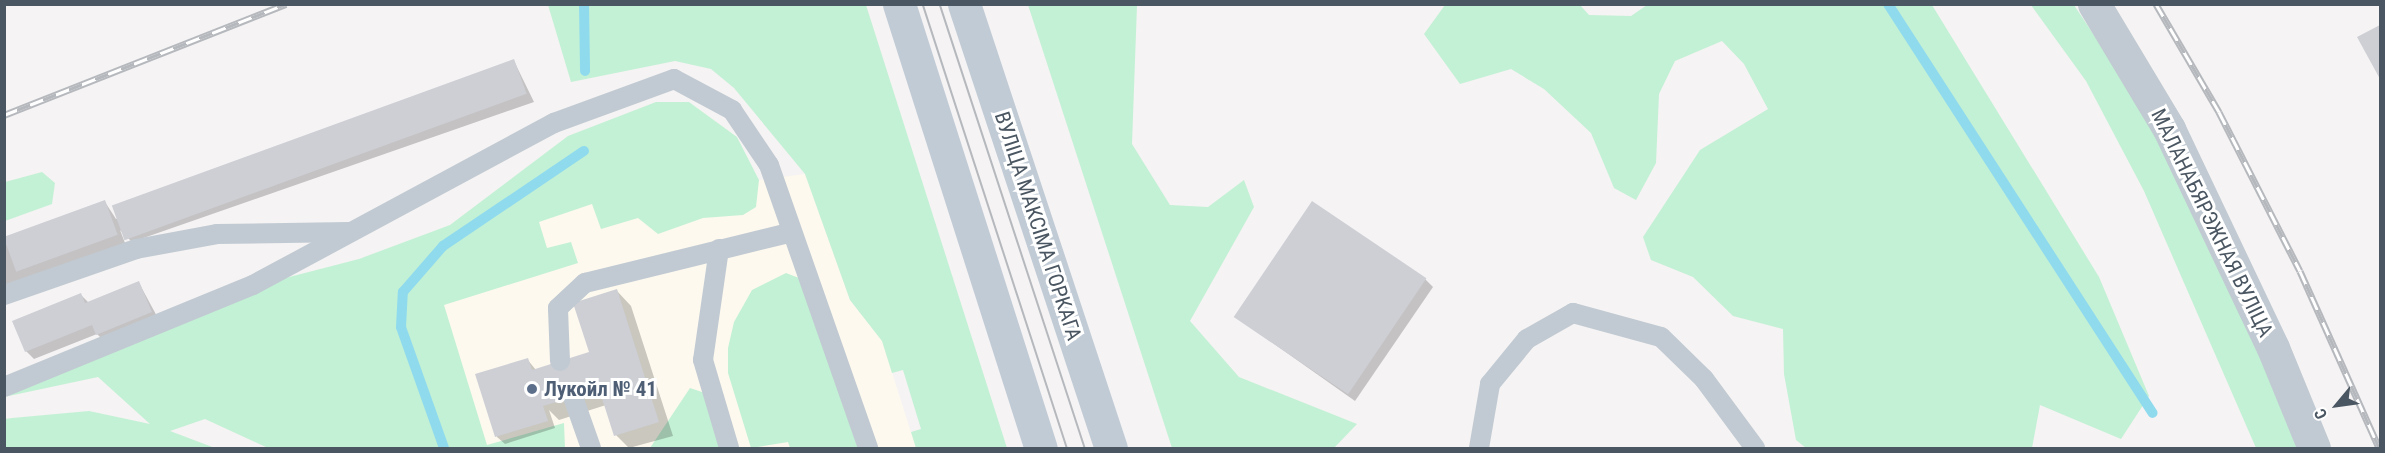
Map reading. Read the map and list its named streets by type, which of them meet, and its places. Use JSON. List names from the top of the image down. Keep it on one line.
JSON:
{"streets":{"main road":["ВУЛІЦА МАКСІМА ГОРКАГА"],"street":["МАЛАНАБЯРЭЖНАЯ ВУЛІЦА"]},"places":["Лукойл № 41"],"north":"bottom left"}
